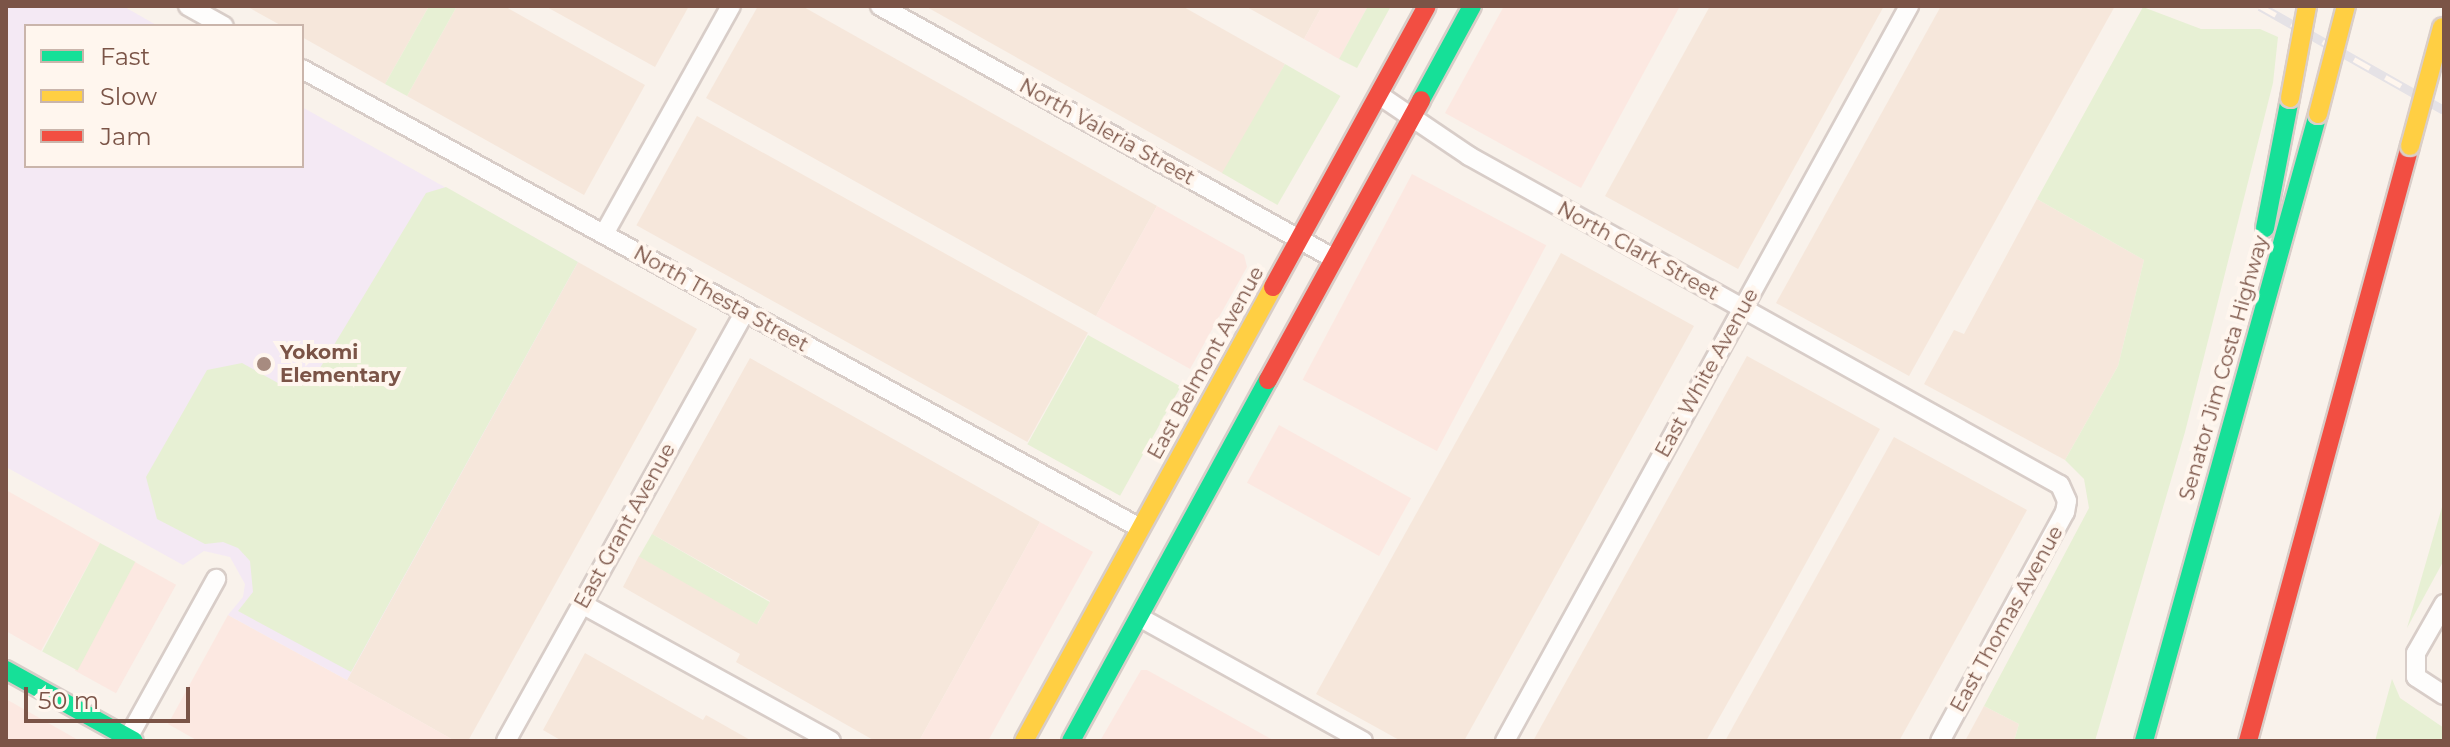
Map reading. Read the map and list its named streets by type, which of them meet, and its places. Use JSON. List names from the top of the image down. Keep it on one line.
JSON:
{"streets":{"main road":["East Belmont Avenue","Senator Jim Costa Highway"],"street":["North Valeria Street","North Clark Street","North Thesta Street","East White Avenue","East Grant Avenue","East Thomas Avenue"]},"crossings":[["North Valeria Street","East Belmont Avenue"],["North Clark Street","East Belmont Avenue"],["North Clark Street","East White Avenue"],["North Clark Street","East Thomas Avenue"],["North Thesta Street","East Belmont Avenue"],["North Thesta Street","East Grant Avenue"]],"places":["Yokomi Elementary"],"legend":["Fast","Slow","Jam"],"scale_bar":"50 m"}
